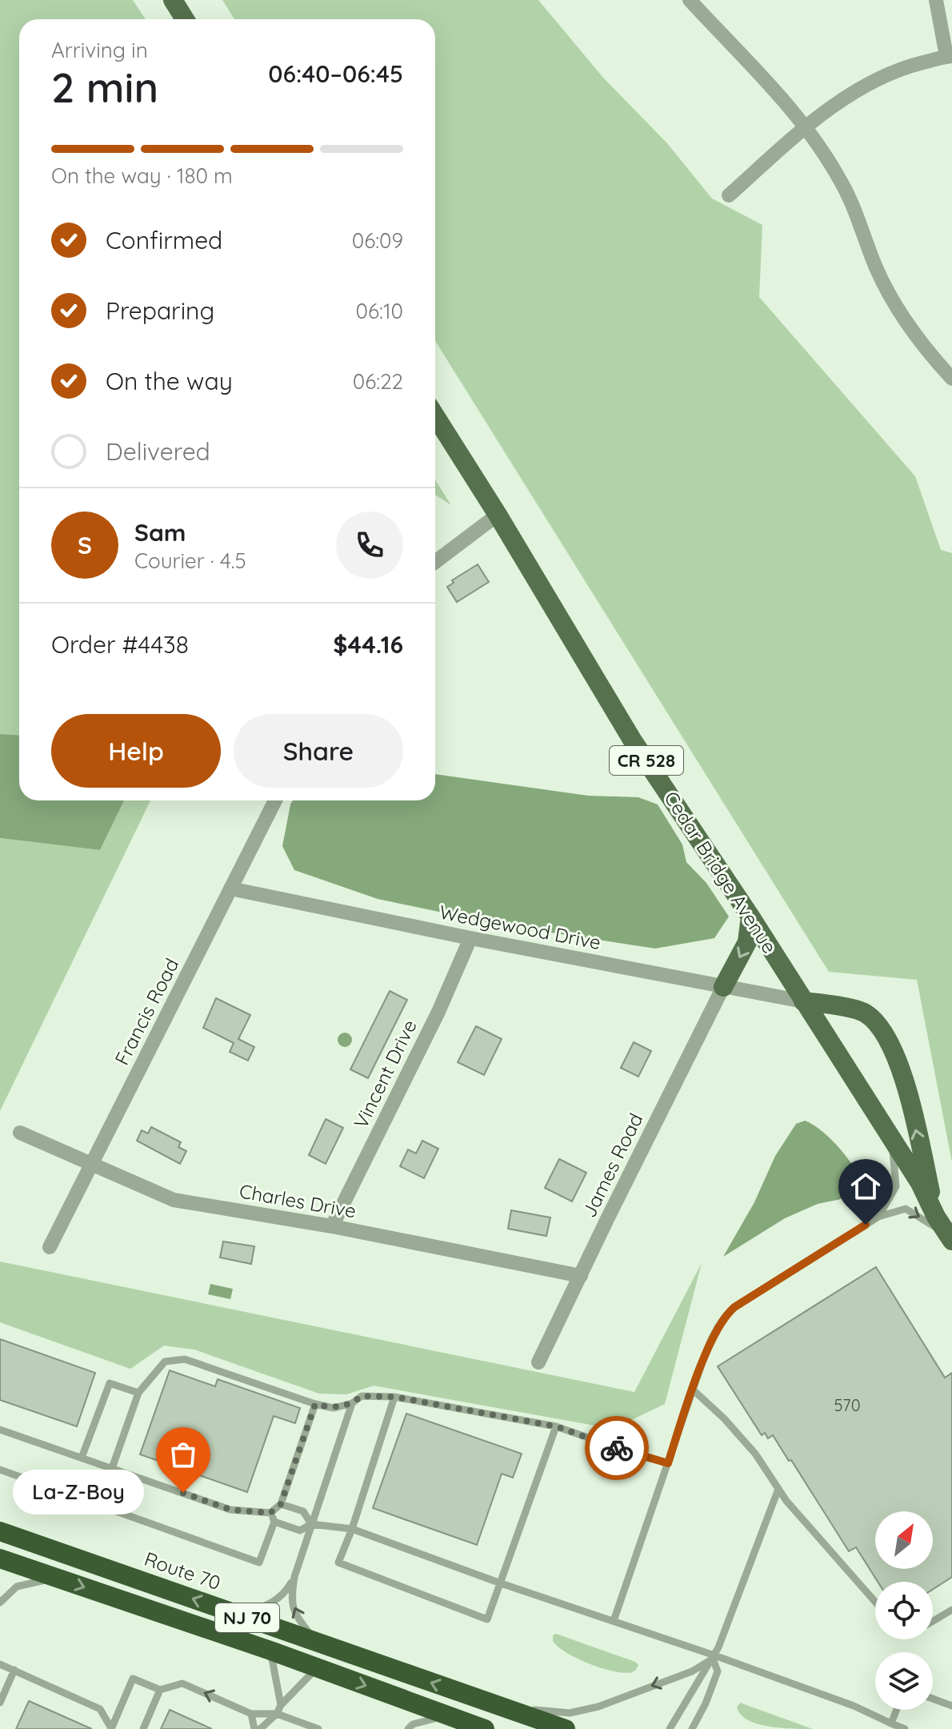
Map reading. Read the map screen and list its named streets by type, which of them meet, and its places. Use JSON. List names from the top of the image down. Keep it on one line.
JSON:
{"streets":{"highway":["Route 70","NJ 70"],"main road":["CR 528","Cedar Bridge Avenue"],"street":["Wedgewood Drive","Francis Road","Vincent Drive","James Road","Charles Drive"]},"crossings":[["Cedar Bridge Avenue","Wedgewood Drive"],["Wedgewood Drive","Francis Road"],["Wedgewood Drive","Vincent Drive"],["Wedgewood Drive","James Road"],["Francis Road","Charles Drive"],["Vincent Drive","Charles Drive"],["James Road","Charles Drive"],["Route 70","NJ 70"]],"places":["La-Z-Boy"],"house_numbers":["570"],"north":"top right","page":{"heading":["2 min","Arriving in","06:40–06:45"],"panel":["Sam","Courier · 4.5","Order #4438","$44.16"],"bar":"On the way · 180 m","list":[["Confirmed","06:09"],["Preparing","06:10"],["On the way","06:22"],"Delivered"],"round":"S","buttons":["Help","Share"],"bubble":"La-Z-Boy"}}
